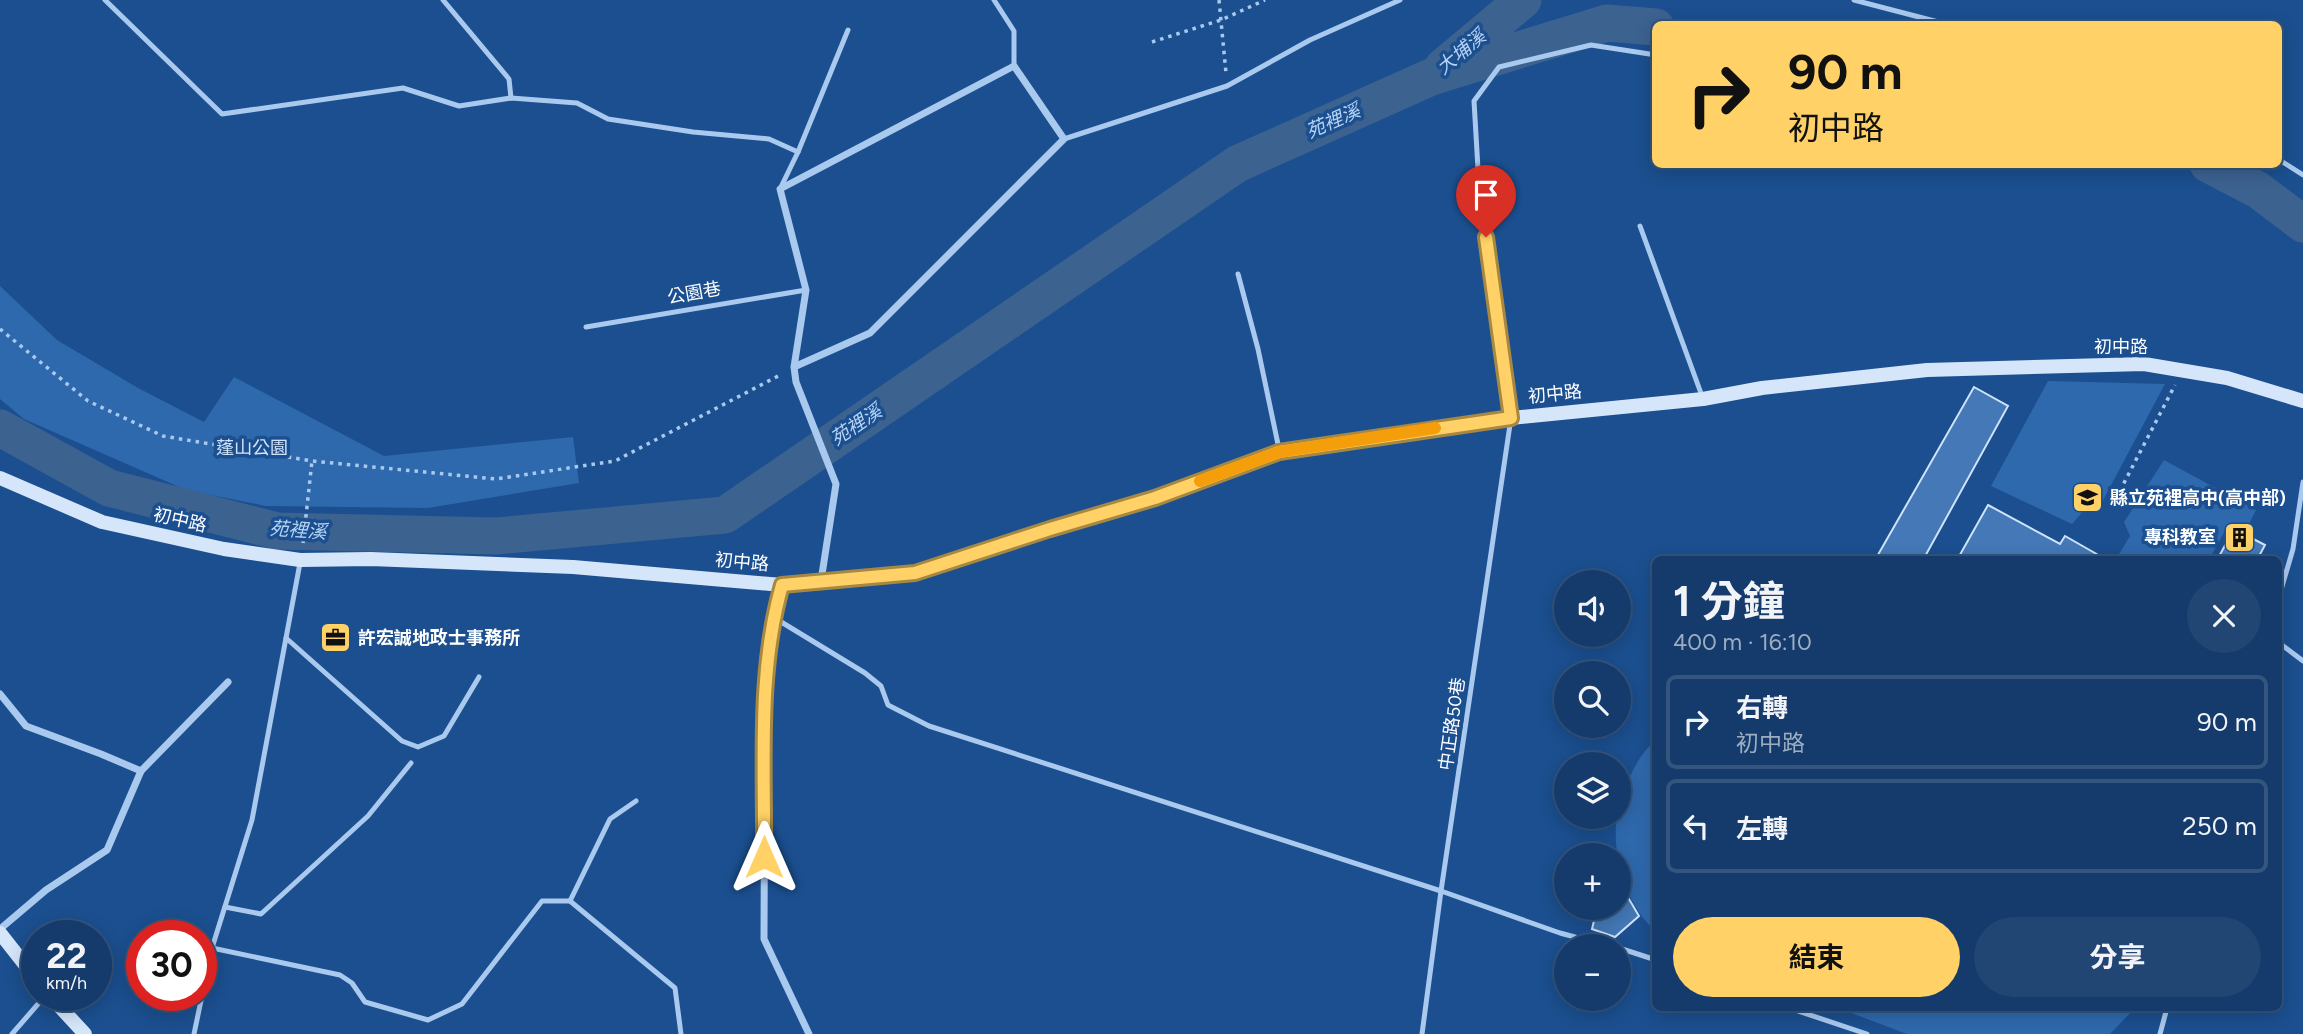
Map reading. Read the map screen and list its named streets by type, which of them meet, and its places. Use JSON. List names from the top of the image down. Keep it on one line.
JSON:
{"streets":{"street":["初中路"],"lane":["公園巷","中正路50巷"]},"crossings":[["初中路","中正路50巷"]],"water":["大埔溪","苑裡溪"],"parks":["蓬山公園"],"places":{"school or university":["縣立苑裡高中(高中部)"],"building":["專科教室"],"office":["許宏誠地政士事務所"]},"page":{"turn":["90 m","初中路"],"heading":["1 分鐘","400 m · 16:10"],"map_buttons":["+","−"],"list":[{"name":"右轉","note":"初中路","value":"90 m"},{"name":"左轉","value":"250 m"}],"buttons":["結束","分享"],"speed":"22 km/h","limit":"30"}}
